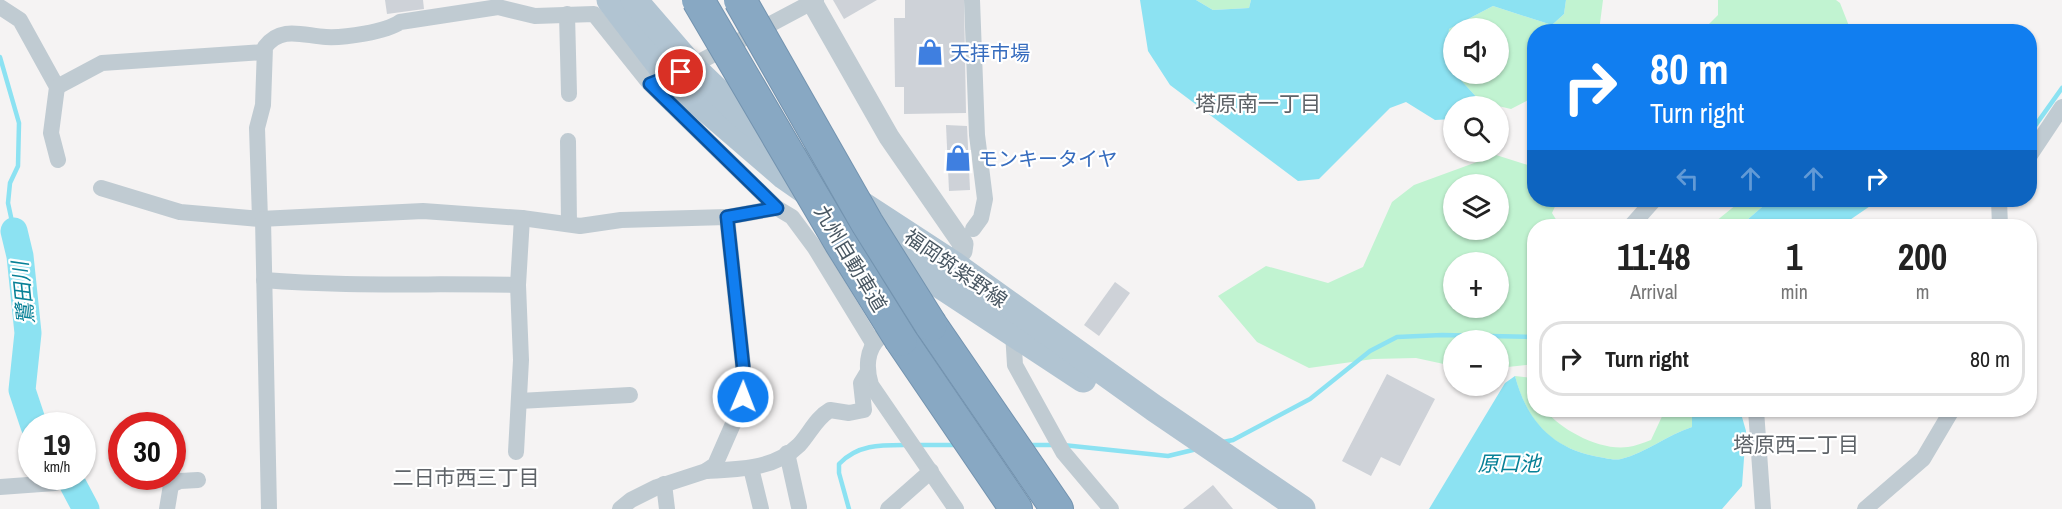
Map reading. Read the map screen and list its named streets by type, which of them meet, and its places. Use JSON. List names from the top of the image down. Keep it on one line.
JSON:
{"streets":{"highway":["九州自動車道"],"main road":["福岡筑紫野線"]},"districts":["塔原南一丁目","塔原西二丁目","二日市西三丁目"],"water":["鷺田川","原口池"],"places":{"shop":["天拝市場","モンキータイヤ"]},"page":{"map_buttons":["+","−"],"turn":["80 m","Turn right"],"eta":["11:48","Arrival","1","min","200","m"],"list":[{"name":"Turn right","value":"80 m"}],"speed":"19 km/h","limit":"30"}}
